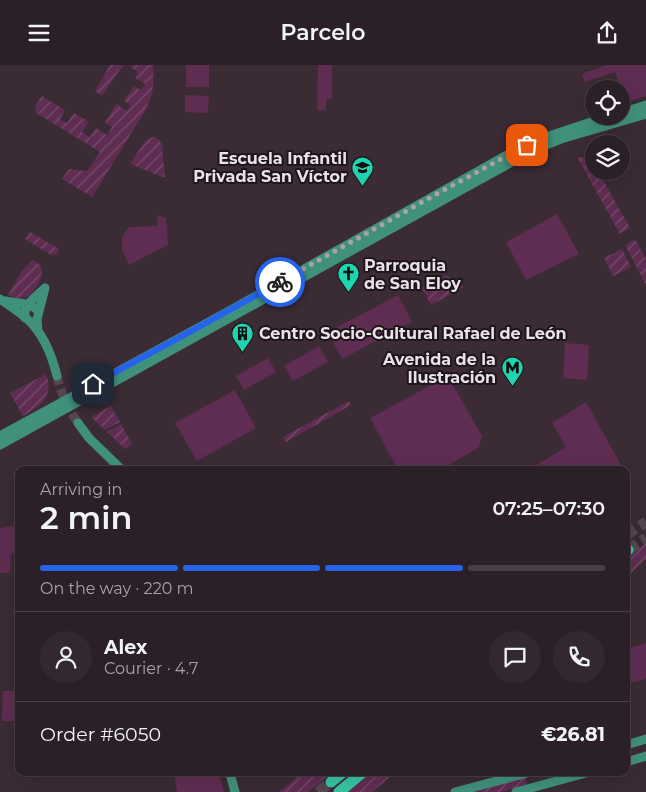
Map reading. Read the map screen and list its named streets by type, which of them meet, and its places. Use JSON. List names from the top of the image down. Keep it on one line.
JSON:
{"places":{"school or university":["Escuela Infantil Privada San Víctor"],"church":["Parroquia de San Eloy"],"building":["Centro Socio-Cultural Rafael de León"],"metro station":["Avenida de la Ilustración"]},"page":{"header":"Parcelo","heading":["2 min","Arriving in","07:25–07:30"],"panel":["Alex","Courier · 4.7","Order #6050","€26.81"],"bar":"On the way · 220 m"}}
